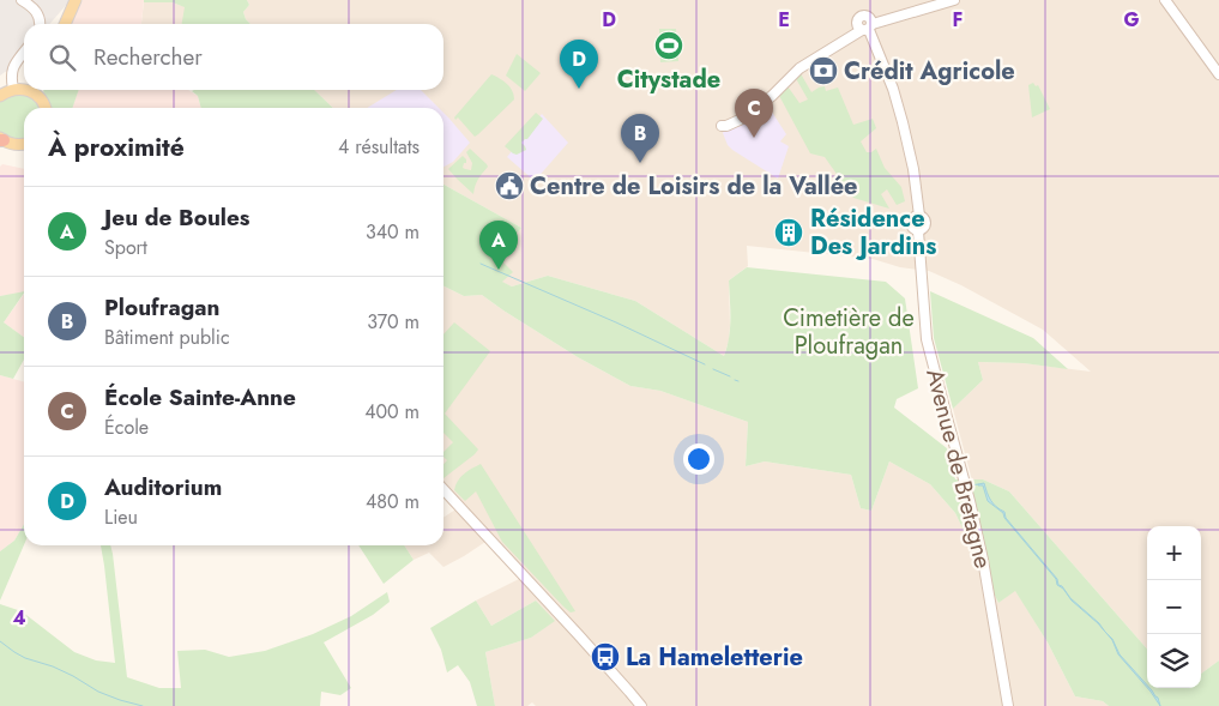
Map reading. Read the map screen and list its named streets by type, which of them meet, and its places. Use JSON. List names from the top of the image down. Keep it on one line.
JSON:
{"streets":{"street":["Avenue de Bretagne"]},"parks":["Cimetière de Ploufragan"],"places":{"sports":["Citystade"],"bank":["Crédit Agricole"],"public building":["Centre de Loisirs de la Vallée"],"building":["Résidence Des Jardins"],"bus stop":["La Hameletterie"]},"page":{"search":"Rechercher","pins":["D","C","B","A"],"heading":["À proximité","4 résultats"],"list":[{"mark":"A","name":"Jeu de Boules","note":"Sport","value":"340 m"},{"mark":"B","name":"Ploufragan","note":"Bâtiment public","value":"370 m"},{"mark":"C","name":"École Sainte-Anne","note":"École","value":"400 m"},{"mark":"D","name":"Auditorium","note":"Lieu","value":"480 m"}],"map_buttons":["+","−"]},"grid":{"columns":["D","E","F","G"],"rows":["4"]}}
